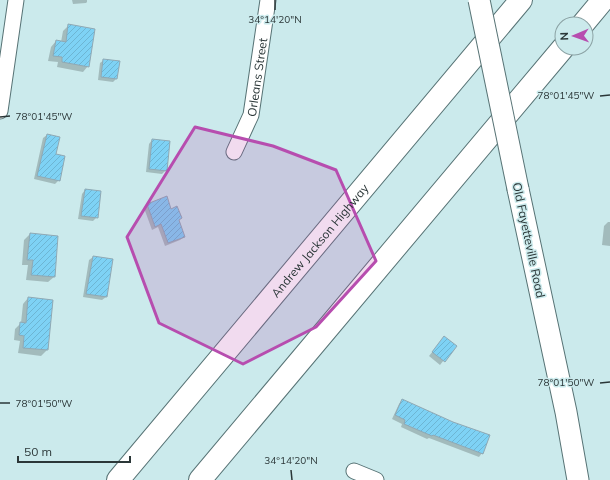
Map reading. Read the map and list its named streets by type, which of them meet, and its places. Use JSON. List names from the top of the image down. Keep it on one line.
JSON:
{"streets":{"highway":["Andrew Jackson Highway"],"street":["Orleans Street","Old Fayetteville Road"]},"scale_bar":"50 m","north":"left","coordinates":["34°14'20\"N","78°01'45\"W","78°01'50\"W"]}
